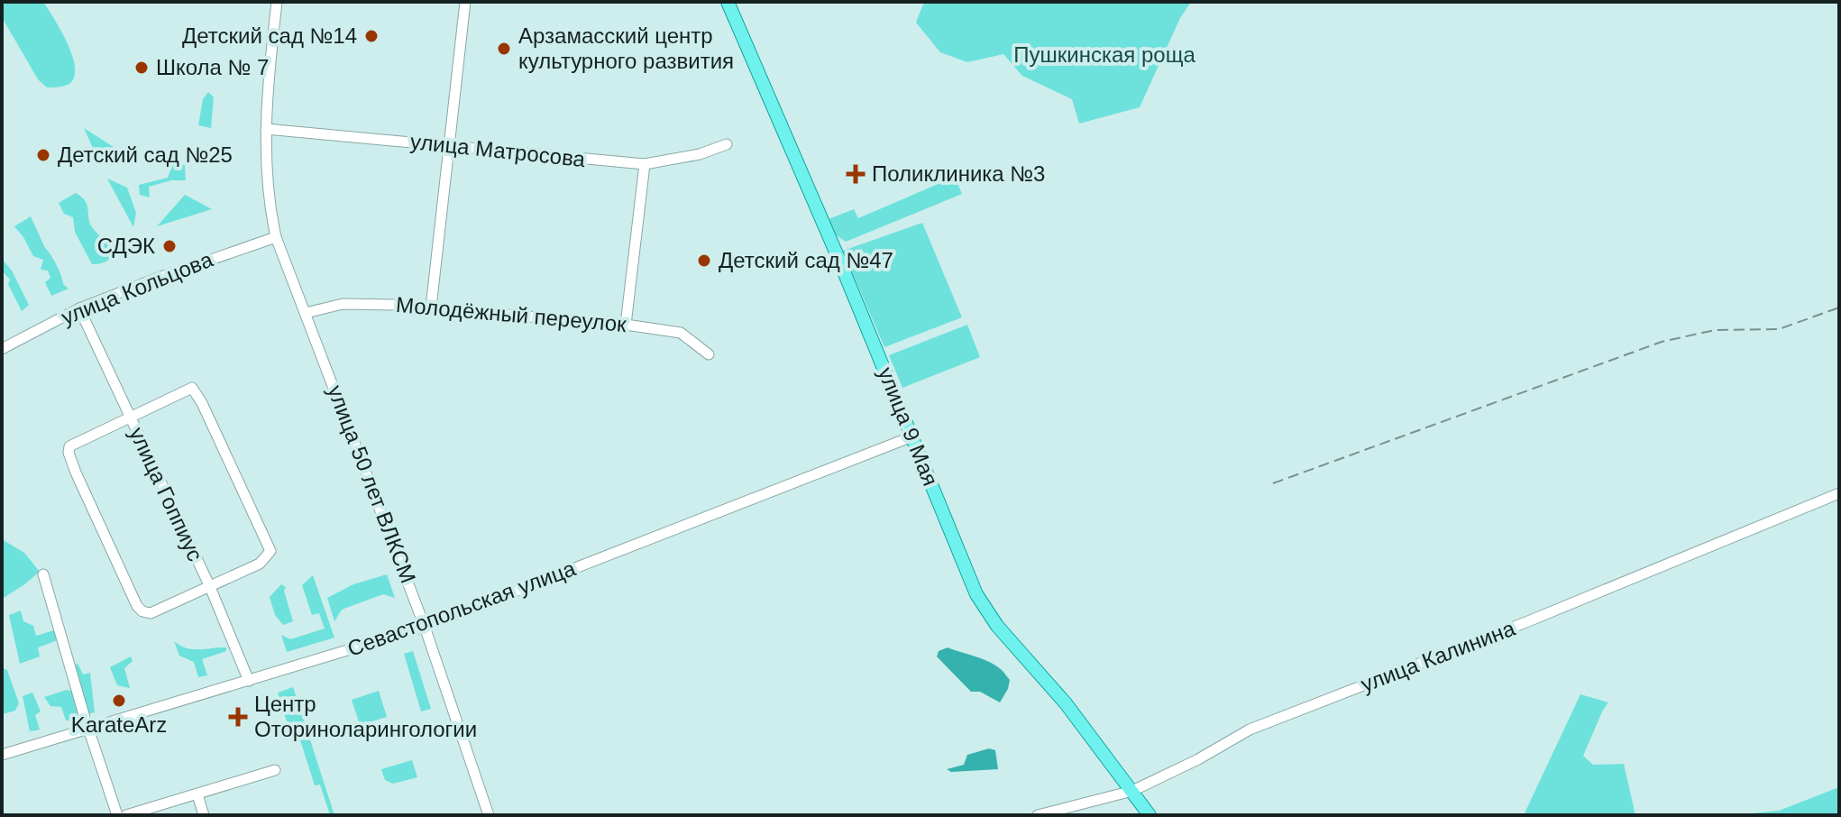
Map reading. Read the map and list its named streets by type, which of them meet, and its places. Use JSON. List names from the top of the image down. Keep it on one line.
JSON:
{"streets":{"main road":["улица 9 Мая"],"street":["улица Матросова","улица Кольцова","Молодёжный переулок","улица 50 лет ВЛКСМ","улица Гоппиус","Севастопольская улица","улица Калинина"]},"crossings":[["улица Матросова","улица 50 лет ВЛКСМ"],["улица Кольцова","улица 50 лет ВЛКСМ"],["улица Кольцова","улица Гоппиус"],["Молодёжный переулок","улица 50 лет ВЛКСМ"],["улица 9 Мая","Севастопольская улица"],["улица 9 Мая","улица Калинина"],["улица 50 лет ВЛКСМ","Севастопольская улица"],["улица Гоппиус","Севастопольская улица"]],"parks":["Пушкинская роща"],"places":{"other":["Детский сад №14","Арзамасский центр культурного развития","Школа № 7","Детский сад №25","СДЭК","Детский сад №47","KarateArz"],"health":["Поликлиника №3","Центр Оториноларингологии"]}}
